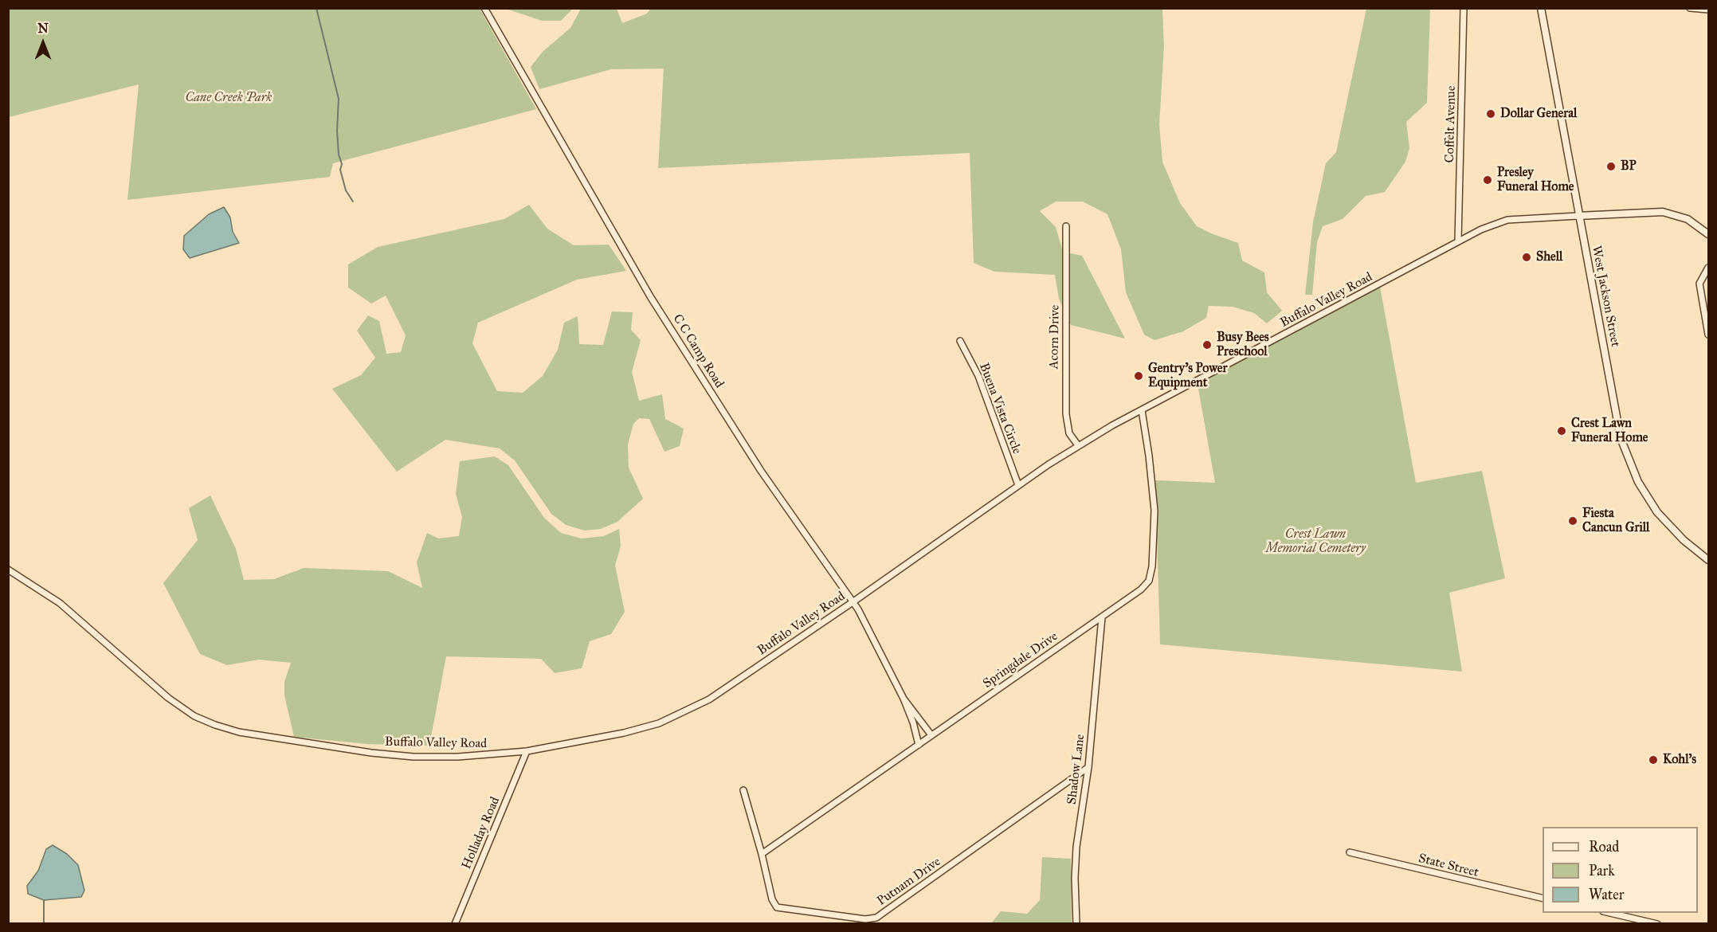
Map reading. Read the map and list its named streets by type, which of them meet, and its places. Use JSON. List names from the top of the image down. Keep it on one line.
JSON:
{"streets":{"street":["Coffelt Avenue","West Jackson Street","Buffalo Valley Road","Acorn Drive","C C Camp Road","Buena Vista Circle","Springdale Drive","Shadow Lane","Holladay Road","State Street","Putnam Drive"]},"crossings":[["Coffelt Avenue","Buffalo Valley Road"],["West Jackson Street","Buffalo Valley Road"],["Buffalo Valley Road","Acorn Drive"],["Buffalo Valley Road","C C Camp Road"],["Buffalo Valley Road","Buena Vista Circle"],["Buffalo Valley Road","Springdale Drive"],["Buffalo Valley Road","Holladay Road"],["Springdale Drive","Shadow Lane"],["Springdale Drive","Putnam Drive"],["Shadow Lane","Putnam Drive"]],"parks":["Cane Creek Park","Crest Lawn Memorial Cemetery"],"places":["Dollar General","BP","Presley Funeral Home","Shell","Busy Bees Preschool","Gentry's Power Equipment","Crest Lawn Funeral Home","Fiesta Cancun Grill","Kohl's"],"legend":["Road","Park","Water"],"north":"top"}
